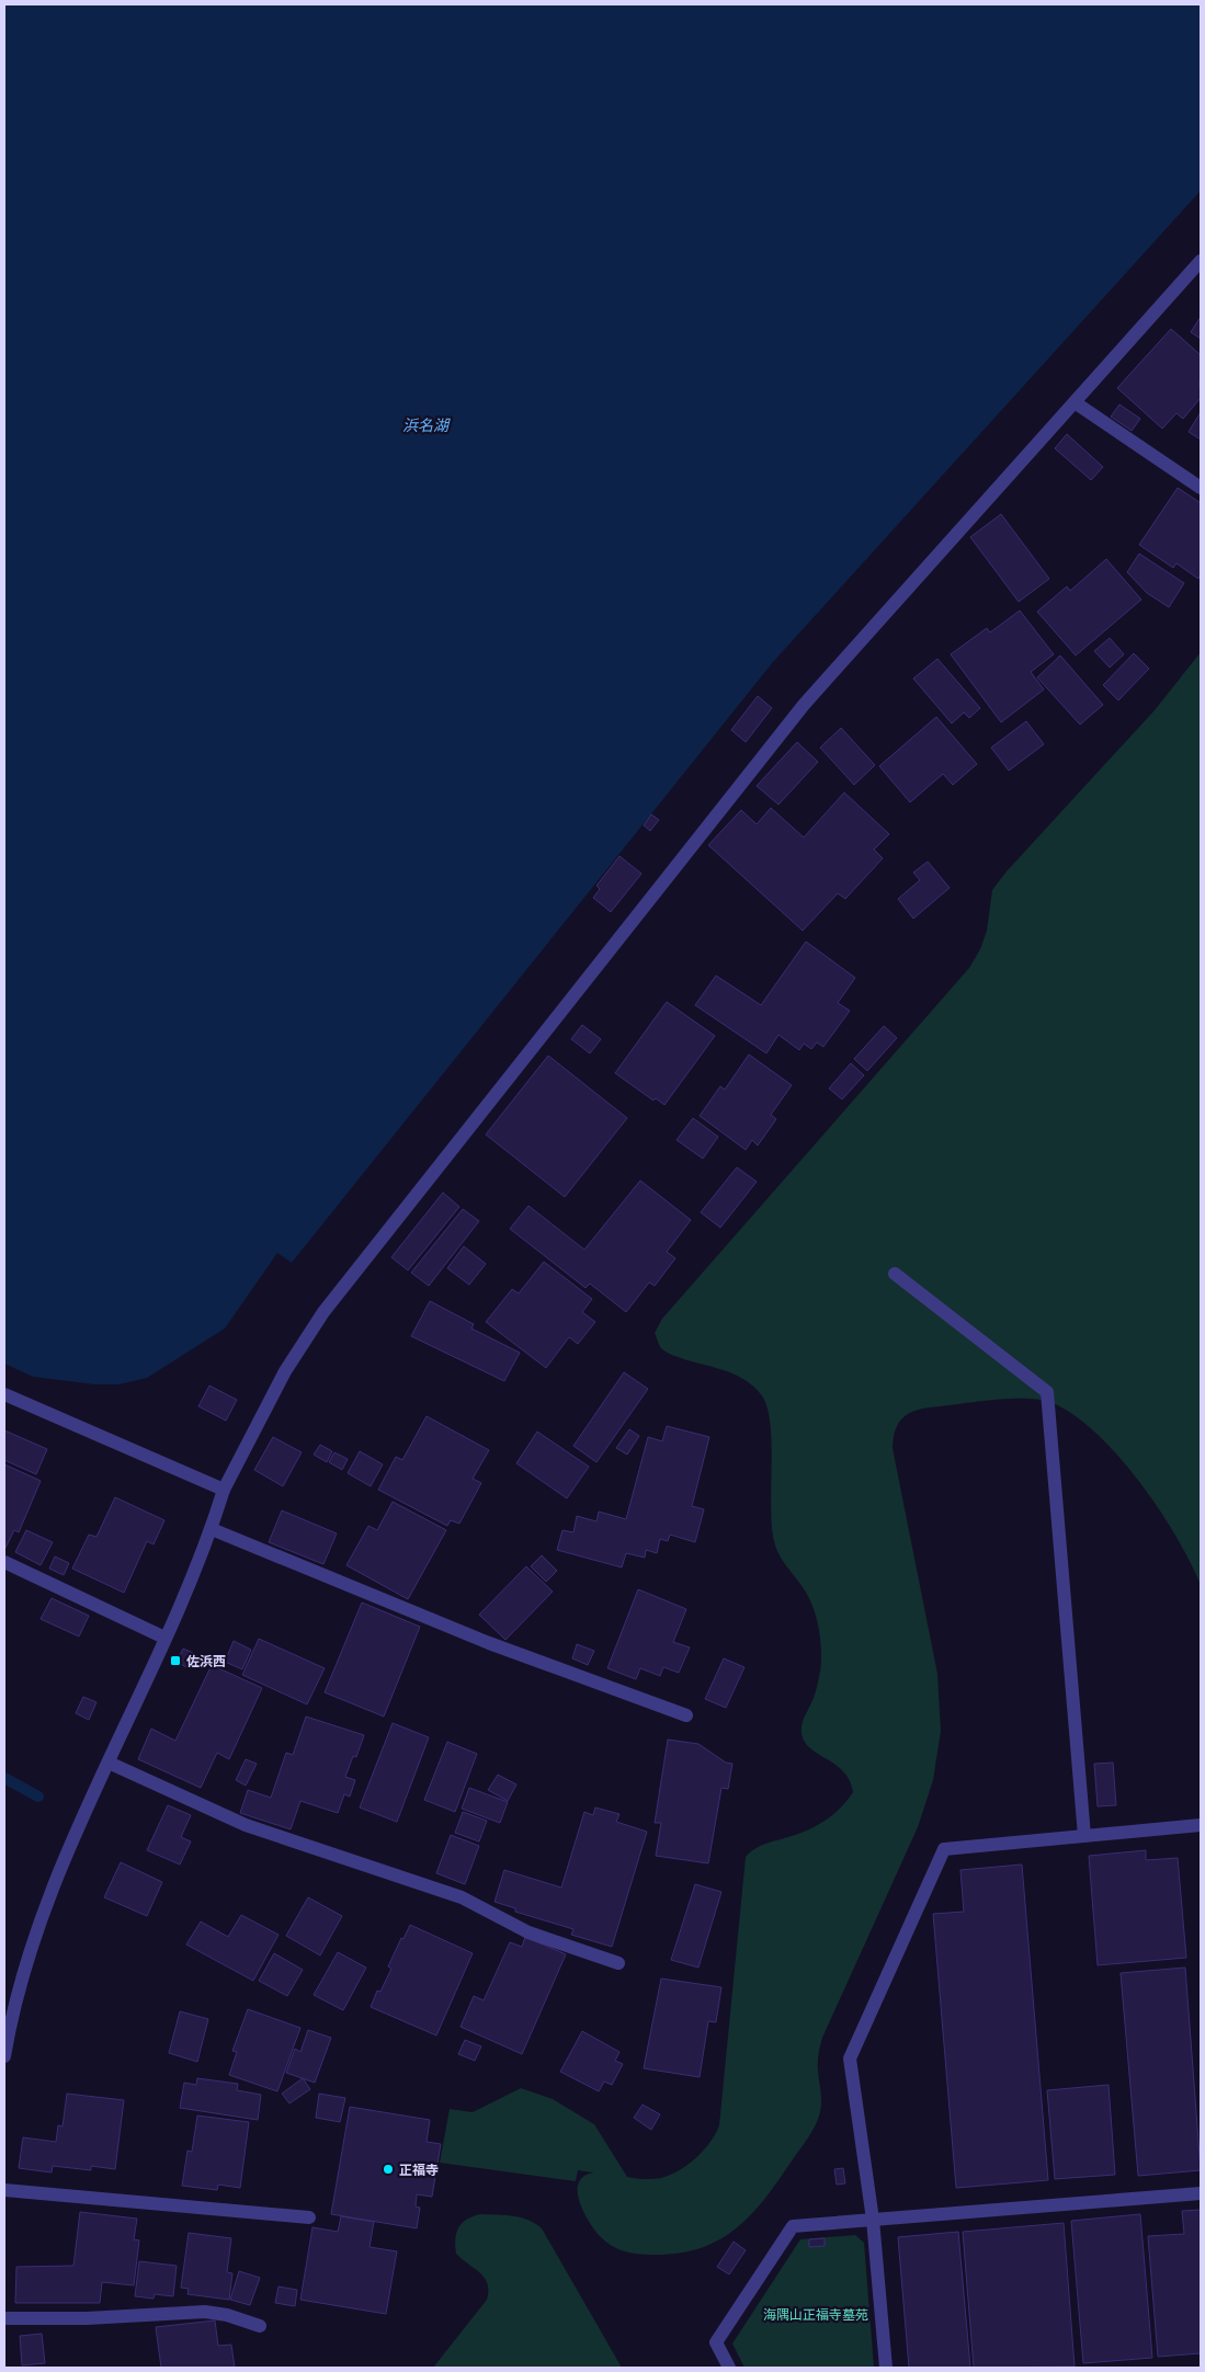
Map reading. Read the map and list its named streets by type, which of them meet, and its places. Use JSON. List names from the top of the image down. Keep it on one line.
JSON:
{"water":["浜名湖"],"parks":["海隅山正福寺墓苑"],"places":{"transit":["佐浜西"],"other":["正福寺"]}}
